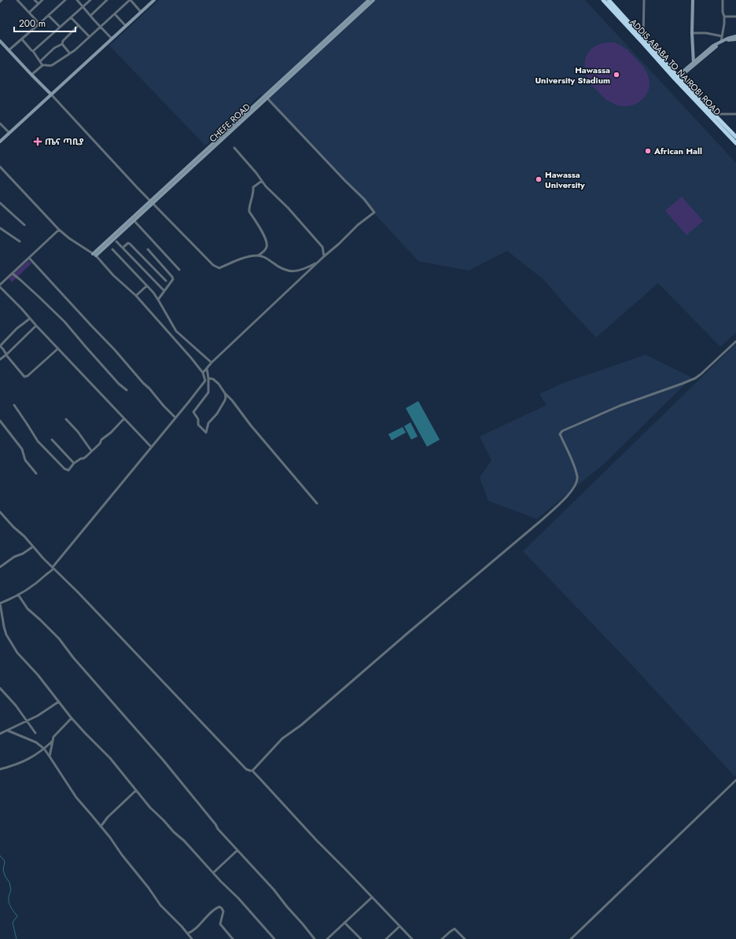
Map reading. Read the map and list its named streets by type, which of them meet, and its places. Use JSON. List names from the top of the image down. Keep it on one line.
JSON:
{"streets":{"highway":["ADDIS ABABA TO NAIROBI ROAD"],"street":["CHEFE ROAD"]},"places":{"other":["Hawassa University Stadium","African Hall","Hawassa University"],"health":["ጤና ጣቢያ"]},"scale_bar":"200 m"}
